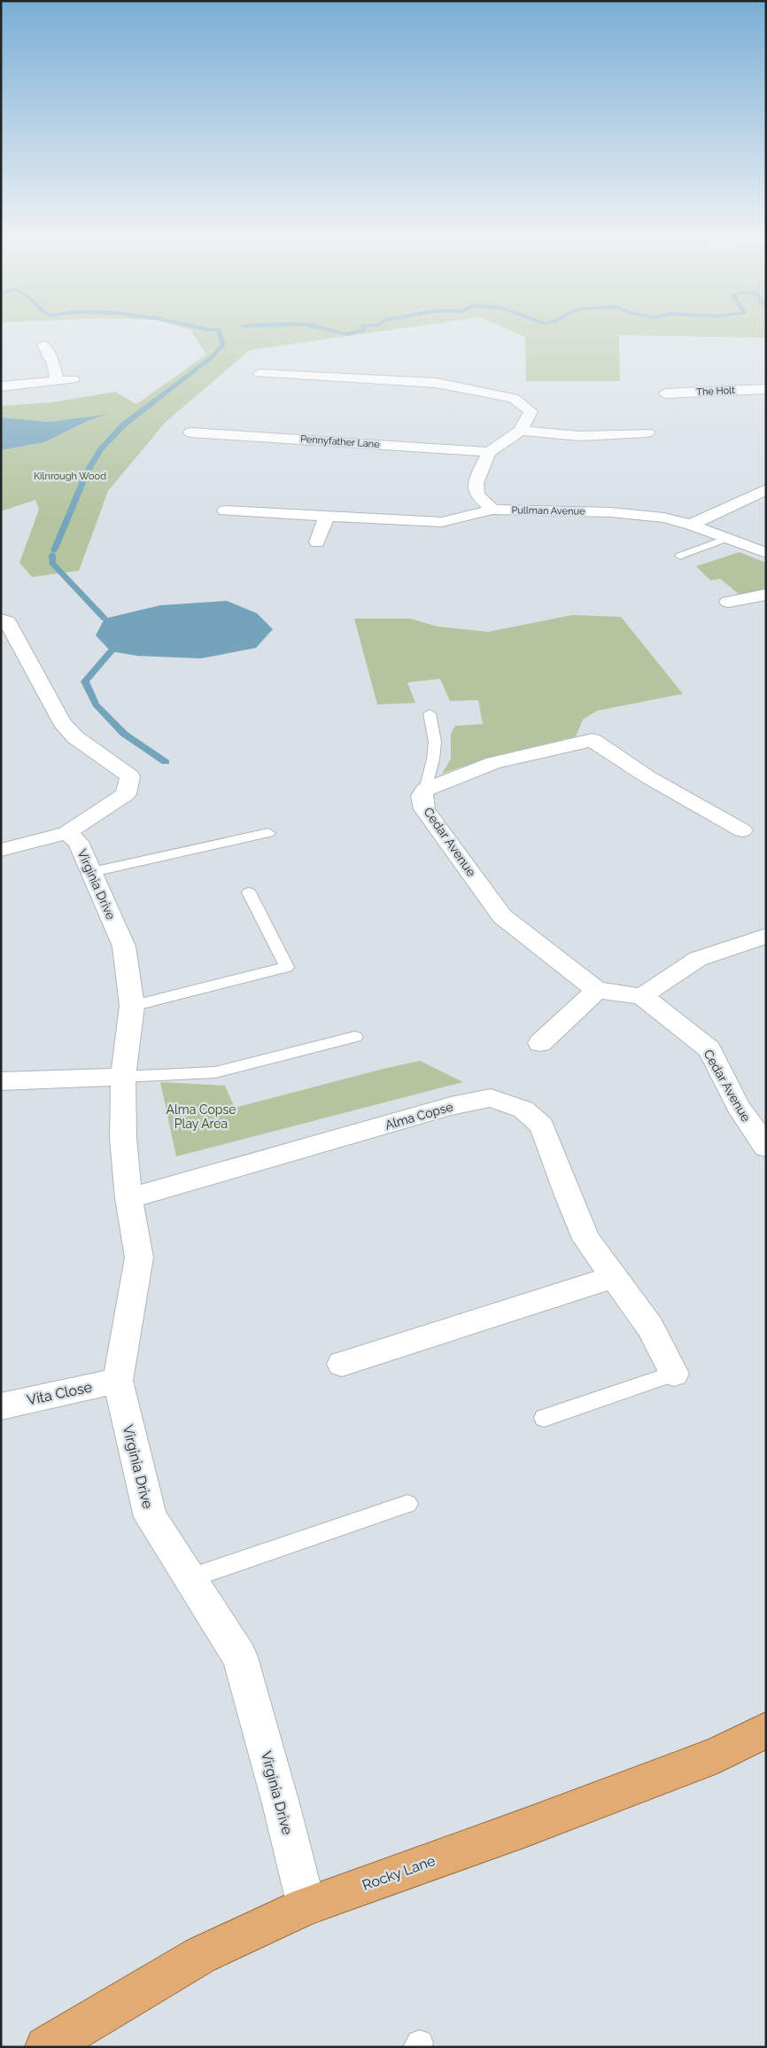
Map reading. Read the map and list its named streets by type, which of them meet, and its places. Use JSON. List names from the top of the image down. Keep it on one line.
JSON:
{"streets":{"highway":["Rocky Lane"],"street":["The Holt","Pennyfather Lane","Pullman Avenue","Cedar Avenue","Virginia Drive","Alma Copse","Vita Close"]},"crossings":[["Virginia Drive","Alma Copse"],["Virginia Drive","Vita Close"],["Virginia Drive","Rocky Lane"]],"parks":["Kilnrough Wood","Alma Copse Play Area"]}
